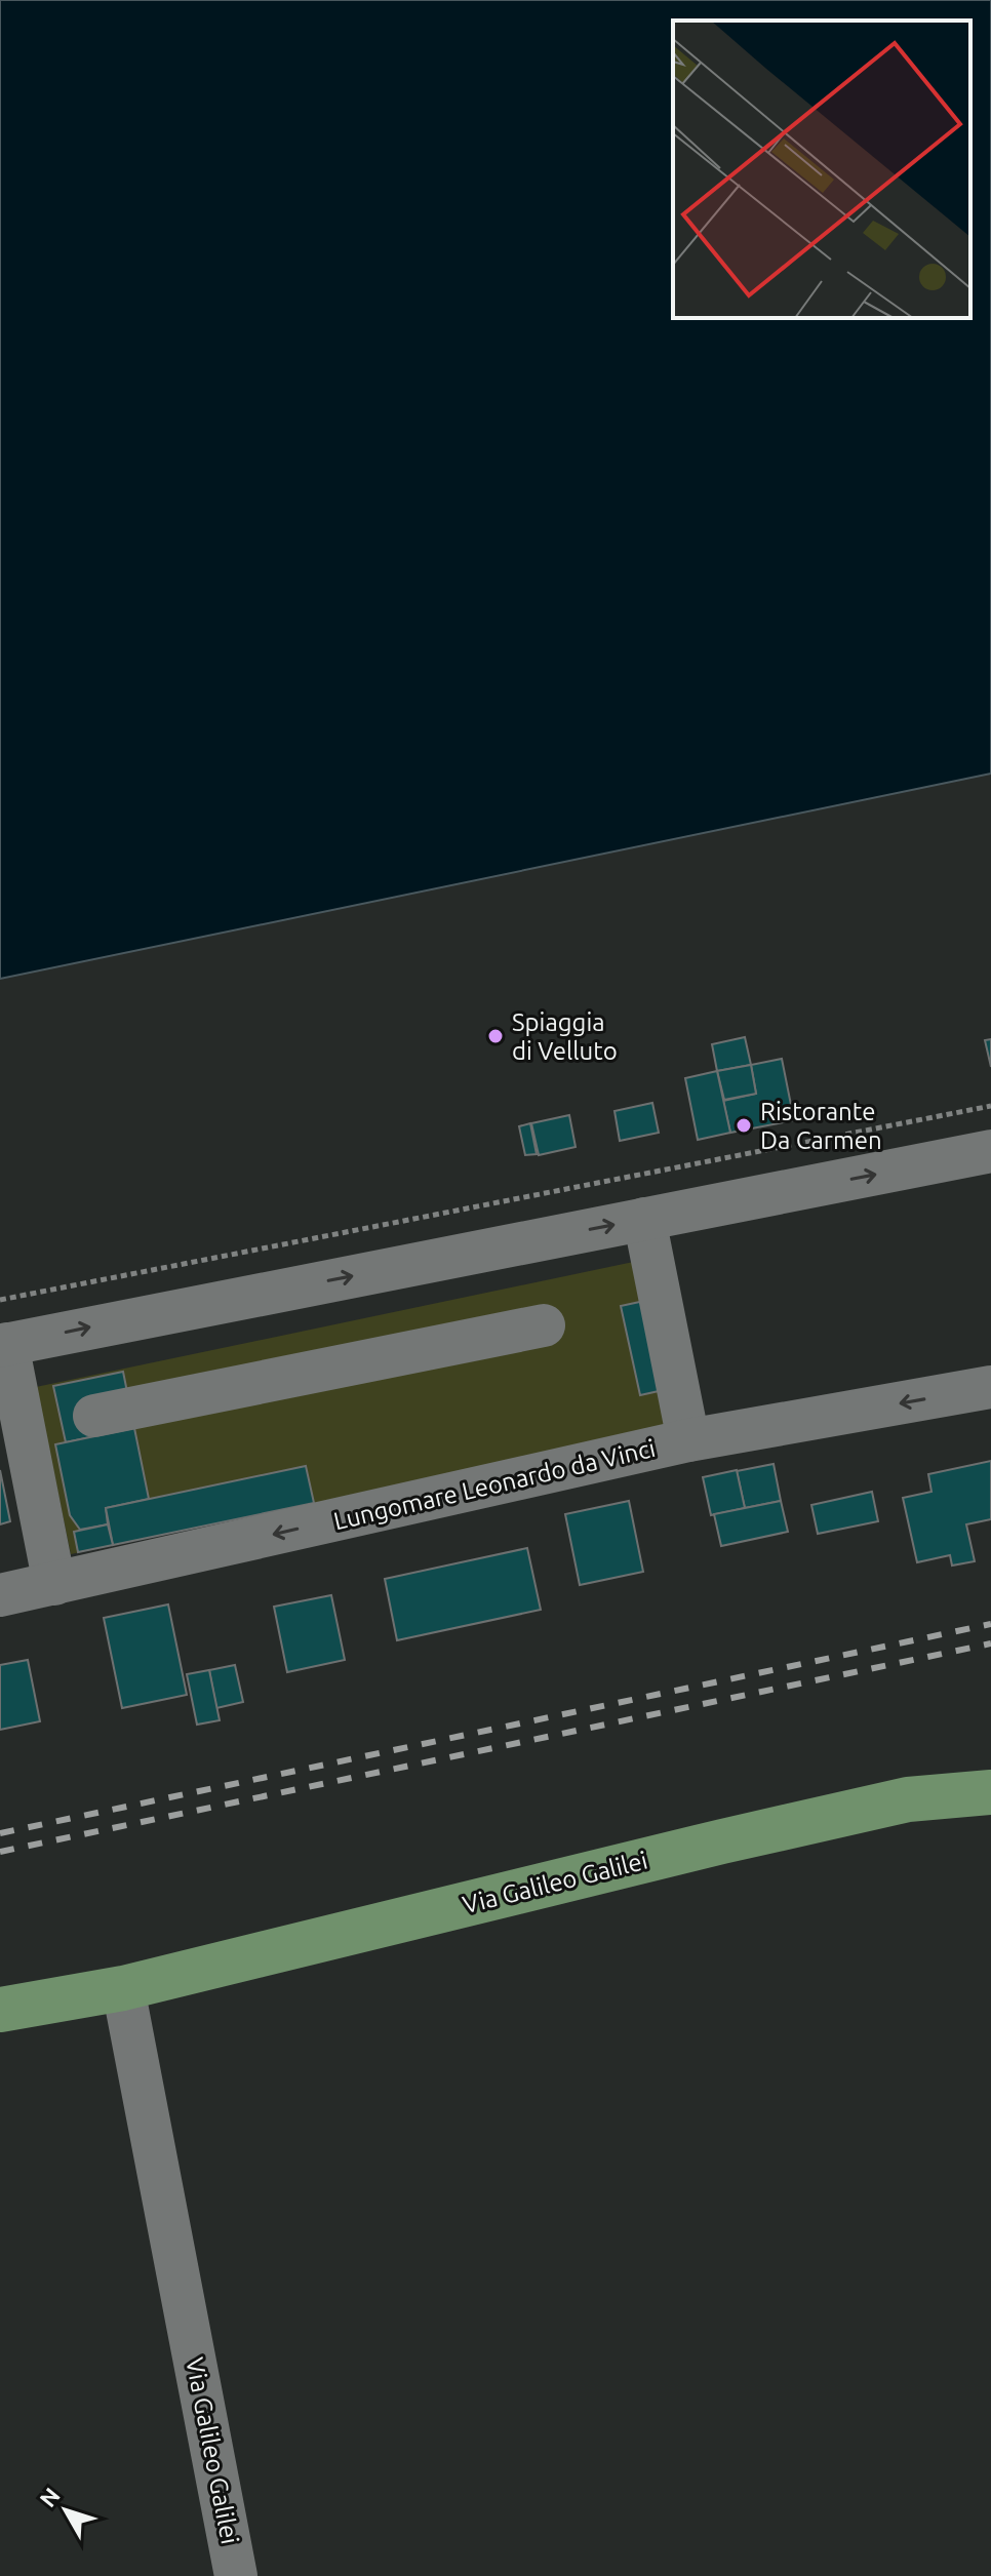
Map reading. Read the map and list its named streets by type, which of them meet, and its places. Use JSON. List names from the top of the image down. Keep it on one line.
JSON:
{"streets":{"main road":["Via Galileo Galilei"],"street":["Lungomare Leonardo da Vinci"]},"places":["Spiaggia di Velluto","Ristorante Da Carmen"],"north":"top left"}
